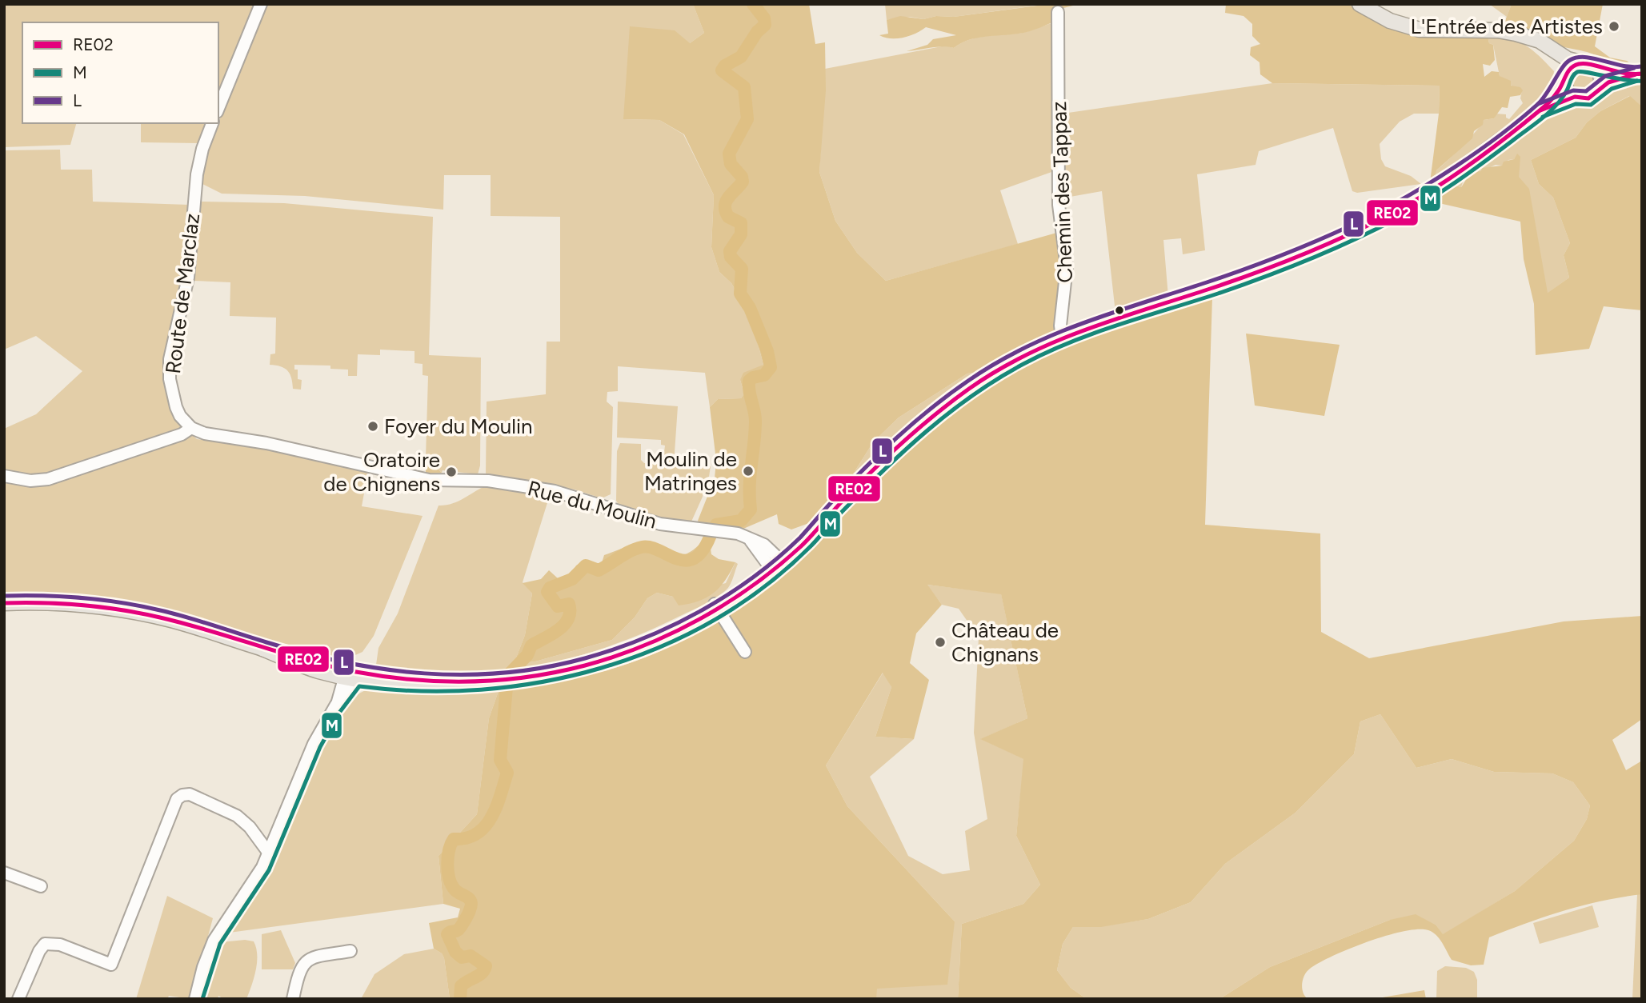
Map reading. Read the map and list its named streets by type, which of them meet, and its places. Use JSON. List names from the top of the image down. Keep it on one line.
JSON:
{"streets":{"street":["Chemin des Tappaz","Route de Marclaz","Rue du Moulin"]},"crossings":[["Route de Marclaz","Rue du Moulin"]],"places":["L'Entrée des Artistes","Foyer du Moulin","Moulin de Matringes","Oratoire de Chignens","Château de Chignans"],"lines":["transit line L","transit line RE02","transit line M"],"legend":["RE02","M","L"]}
